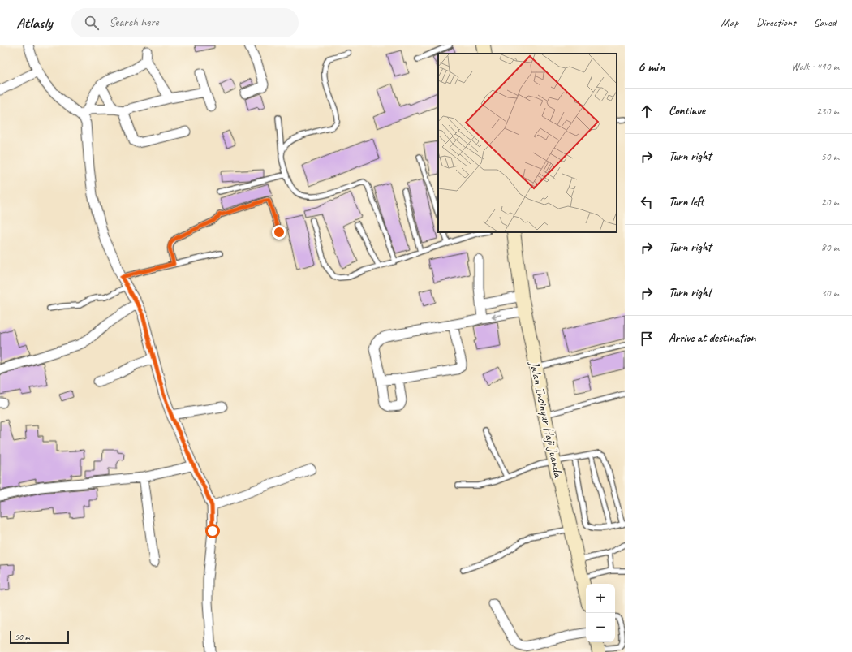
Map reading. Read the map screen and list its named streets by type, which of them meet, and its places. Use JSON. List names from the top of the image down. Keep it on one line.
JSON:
{"streets":{"main road":["Jalan Insinyur Haji Juanda"]},"scale_bar":"50 m","page":{"header":"Atlasly","search":"Search here","nav":["Map","Directions","Saved"],"heading":["6 min","Walk · 410 m"],"list":[["Continue","230 m"],["Turn right","50 m"],["Turn left","20 m"],["Turn right","80 m"],["Turn right","30 m"],"Arrive at destination"],"map_buttons":["+","−"],"scale":"50 m"}}
